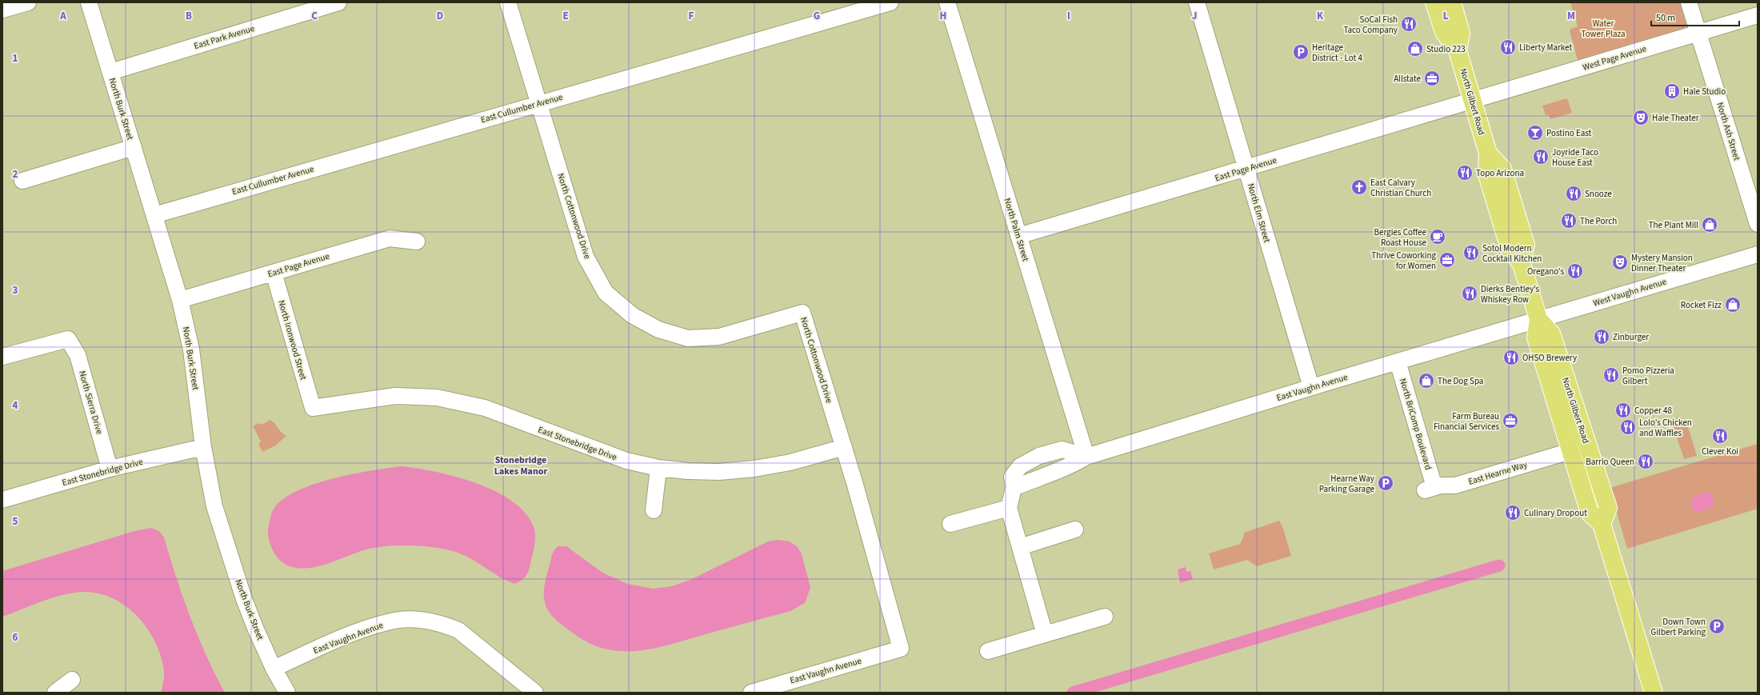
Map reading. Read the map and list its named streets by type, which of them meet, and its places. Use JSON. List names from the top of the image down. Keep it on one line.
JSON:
{"streets":{"main road":["North Gilbert Road"],"street":["East Park Avenue","West Page Avenue","East Cullumber Avenue","North Burk Street","North Ash Street","East Page Avenue","North Elm Street","North Cottonwood Drive","North Palm Street","West Vaughn Avenue","North Ironwood Street","East Vaughn Avenue","North Sierra Drive","North BriComp Boulevard","East Stonebridge Drive","East Hearne Way"]},"crossings":[["East Park Avenue","North Burk Street"],["West Page Avenue","North Gilbert Road"],["West Page Avenue","North Ash Street"],["West Page Avenue","East Page Avenue"],["North Gilbert Road","East Page Avenue"],["North Gilbert Road","West Vaughn Avenue"],["North Gilbert Road","East Vaughn Avenue"],["North Gilbert Road","East Hearne Way"],["East Cullumber Avenue","North Burk Street"],["East Cullumber Avenue","North Cottonwood Drive"],["North Burk Street","East Page Avenue"],["North Burk Street","East Vaughn Avenue"],["North Burk Street","East Stonebridge Drive"],["East Page Avenue","North Elm Street"],["East Page Avenue","North Palm Street"],["East Page Avenue","North Ironwood Street"],["North Elm Street","East Vaughn Avenue"],["North Cottonwood Drive","East Vaughn Avenue"],["North Cottonwood Drive","East Stonebridge Drive"],["North Palm Street","East Vaughn Avenue"],["West Vaughn Avenue","East Vaughn Avenue"],["North Ironwood Street","East Stonebridge Drive"],["East Vaughn Avenue","North BriComp Boulevard"],["North Sierra Drive","East Stonebridge Drive"],["North BriComp Boulevard","East Hearne Way"]],"districts":["Stonebridge Lakes Manor"],"parks":["Water Tower Plaza"],"places":{"restaurant":["SoCal Fish Taco Company","Liberty Market","Joyride Taco House East","Topo Arizona","Snooze","The Porch","Sotol Modern Cocktail Kitchen","Oregano's","Dierks Bentley’s Whiskey Row","Zinburger","OHSO Brewery","Pomo Pizzeria Gilbert","Copper 48","Lolo's Chicken and Waffles","Clever Koi","Barrio Queen","Culinary Dropout"],"shop":["Studio 223","The Plant Mill","Rocket Fizz","The Dog Spa"],"parking":["Heritage District - Lot 4","Hearne Way Parking Garage","Down Town Gilbert Parking"],"office":["Allstate","Thrive Coworking for Women","Farm Bureau Financial Services"],"building":["Hale Studio"],"theatre":["Hale Theater","Mystery Mansion Dinner Theater"],"bar":["Postino East"],"church":["East Calvary Christian Church"],"cafe":["Bergies Coffee Roast House"]},"scale_bar":"50 m","grid":{"columns":["A","B","C","D","E","F","G","H","I","J","K","L","M"],"rows":["1","2","3","4","5","6"]}}
